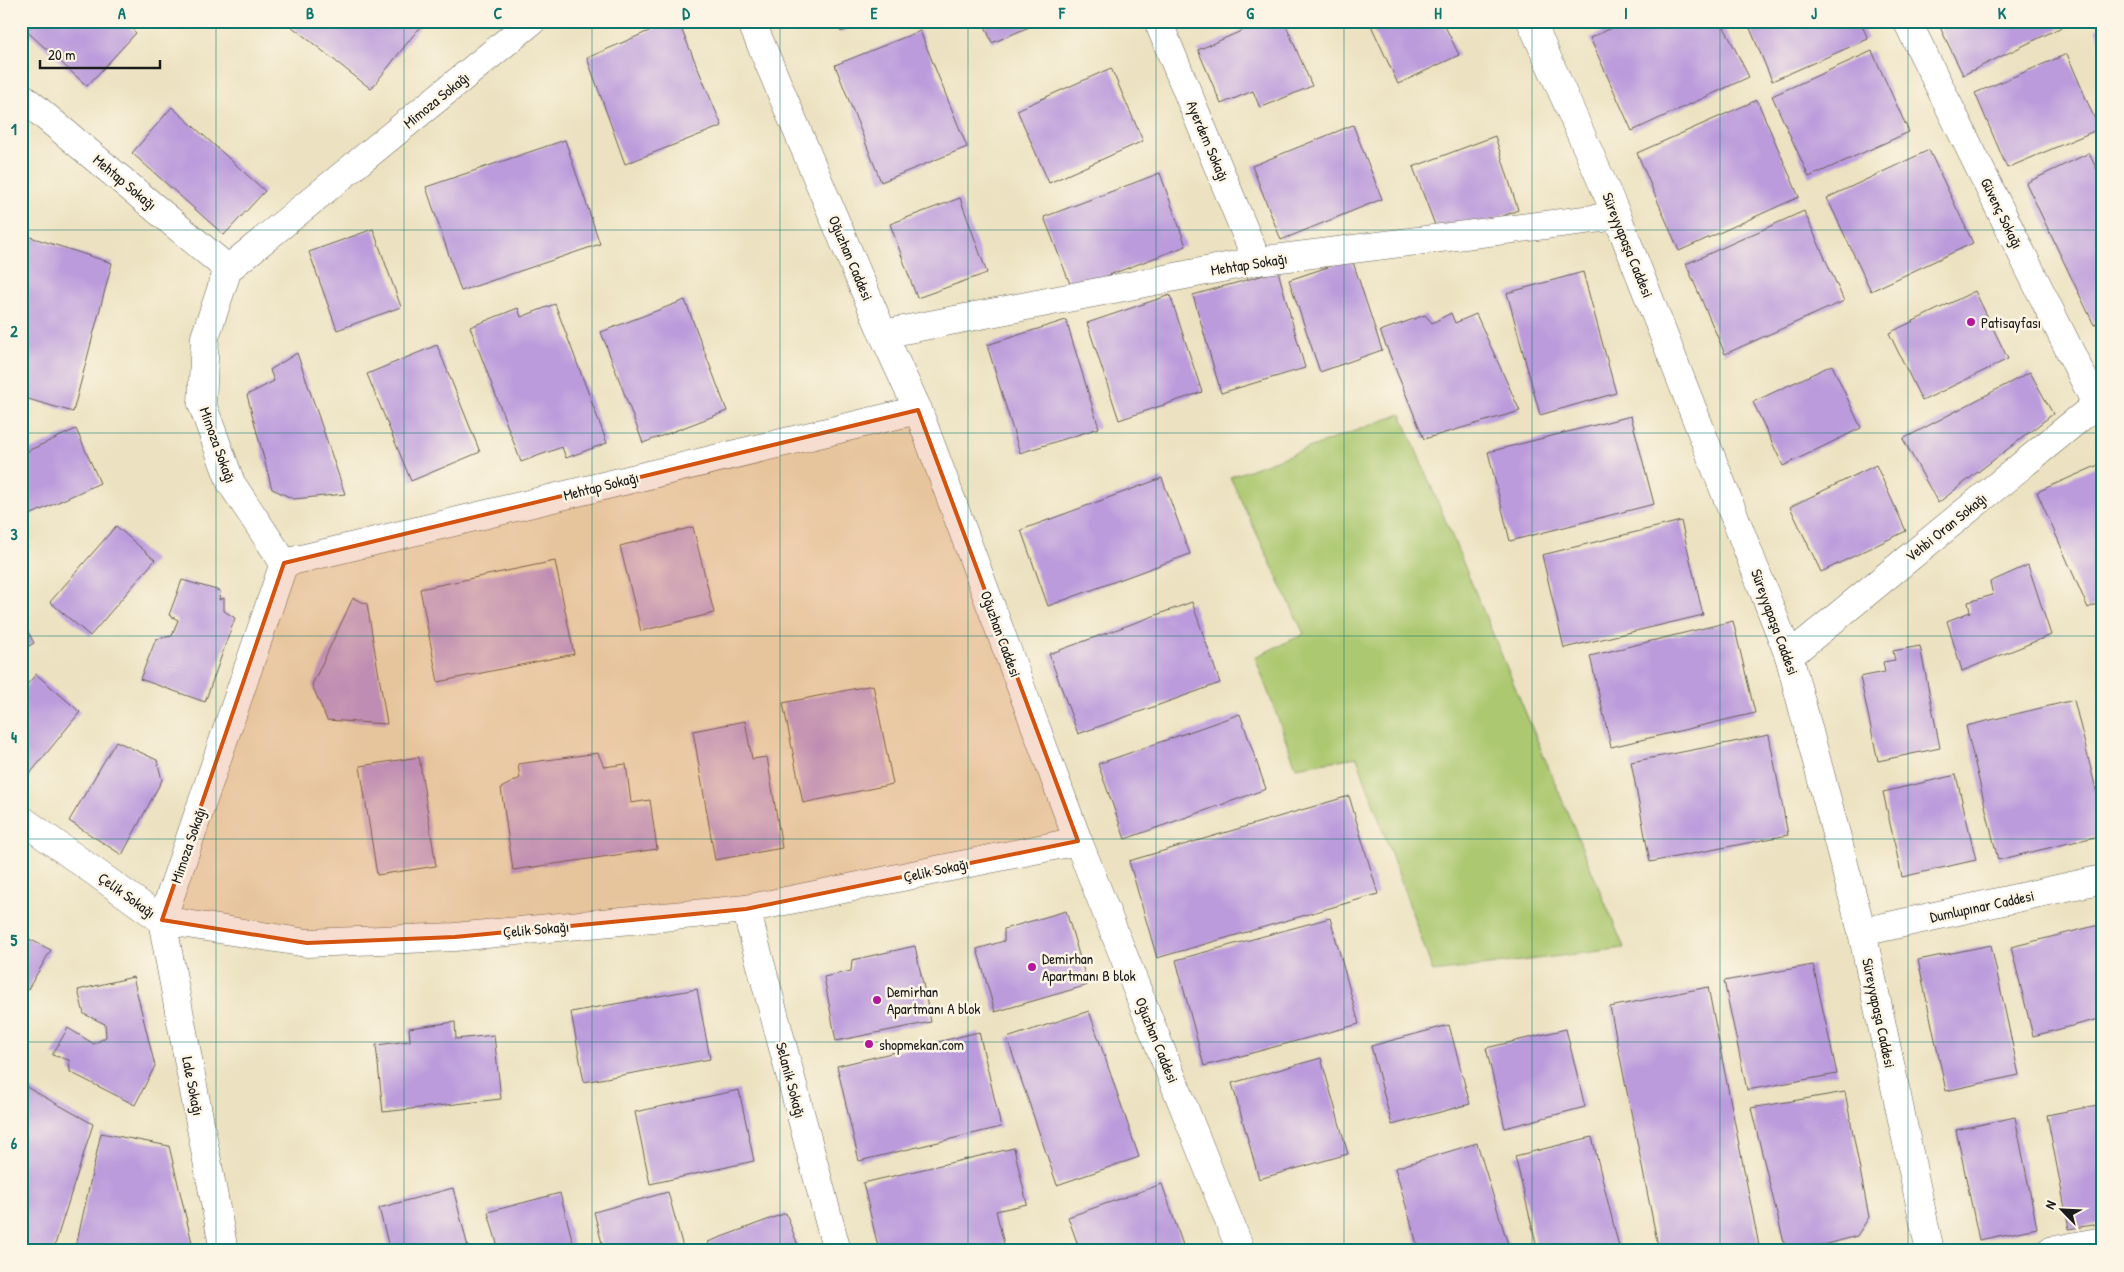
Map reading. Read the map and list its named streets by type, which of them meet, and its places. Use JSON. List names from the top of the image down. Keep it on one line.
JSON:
{"streets":{"street":["Mimoza Sokağı","Ayerdem Sokağı","Mehtap Sokağı","Güvenç Sokağı","Süreyyapaşa Caddesi","Oğuzhan Caddesi","Vehbi Oran Sokağı","Çelik Sokağı","Dumlupınar Caddesi","Selanik Sokağı","Lale Sokağı"]},"crossings":[["Mimoza Sokağı","Mehtap Sokağı"],["Mimoza Sokağı","Çelik Sokağı"],["Mimoza Sokağı","Lale Sokağı"],["Ayerdem Sokağı","Mehtap Sokağı"],["Mehtap Sokağı","Süreyyapaşa Caddesi"],["Mehtap Sokağı","Oğuzhan Caddesi"],["Güvenç Sokağı","Vehbi Oran Sokağı"],["Süreyyapaşa Caddesi","Vehbi Oran Sokağı"],["Süreyyapaşa Caddesi","Dumlupınar Caddesi"],["Oğuzhan Caddesi","Çelik Sokağı"],["Çelik Sokağı","Selanik Sokağı"],["Çelik Sokağı","Lale Sokağı"]],"places":["Patisayfası","Demirhan Apartmanı B blok","Demirhan Apartmanı A blok","shopmekan.com"],"scale_bar":"20 m","north":"top left","grid":{"columns":["A","B","C","D","E","F","G","H","I","J","K"],"rows":["1","2","3","4","5","6"]}}
